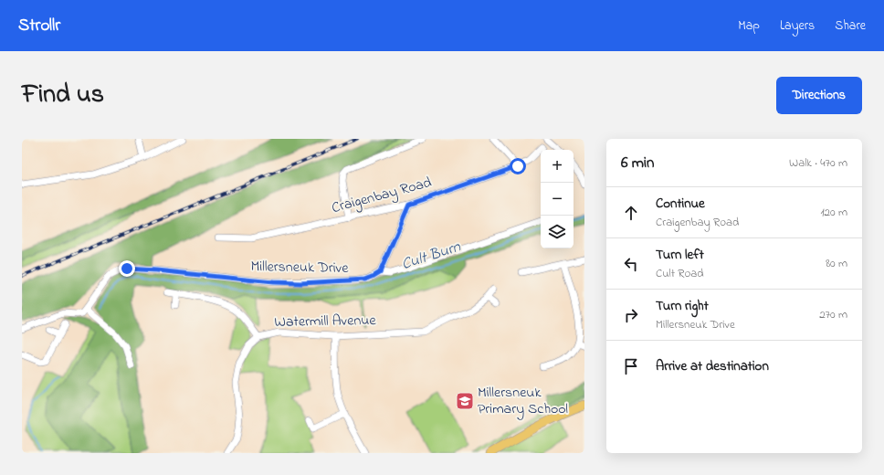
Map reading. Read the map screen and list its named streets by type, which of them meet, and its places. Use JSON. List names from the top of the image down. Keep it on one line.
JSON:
{"streets":{"street":["Craigenbay Road","Millersneuk Drive","Watermill Avenue"]},"water":["Cult Burn"],"places":{"school or university":["Millersneuk Primary School"]},"page":{"header":"Strollr","nav":["Map","Layers","Share"],"title":"Find us","buttons":"Directions","heading":["6 min","Walk · 470 m"],"map_buttons":["+","−"],"list":[["Continue","Craigenbay Road","120 m"],["Turn left","Cult Road","80 m"],["Turn right","Millersneuk Drive","270 m"],"Arrive at destination"]}}
